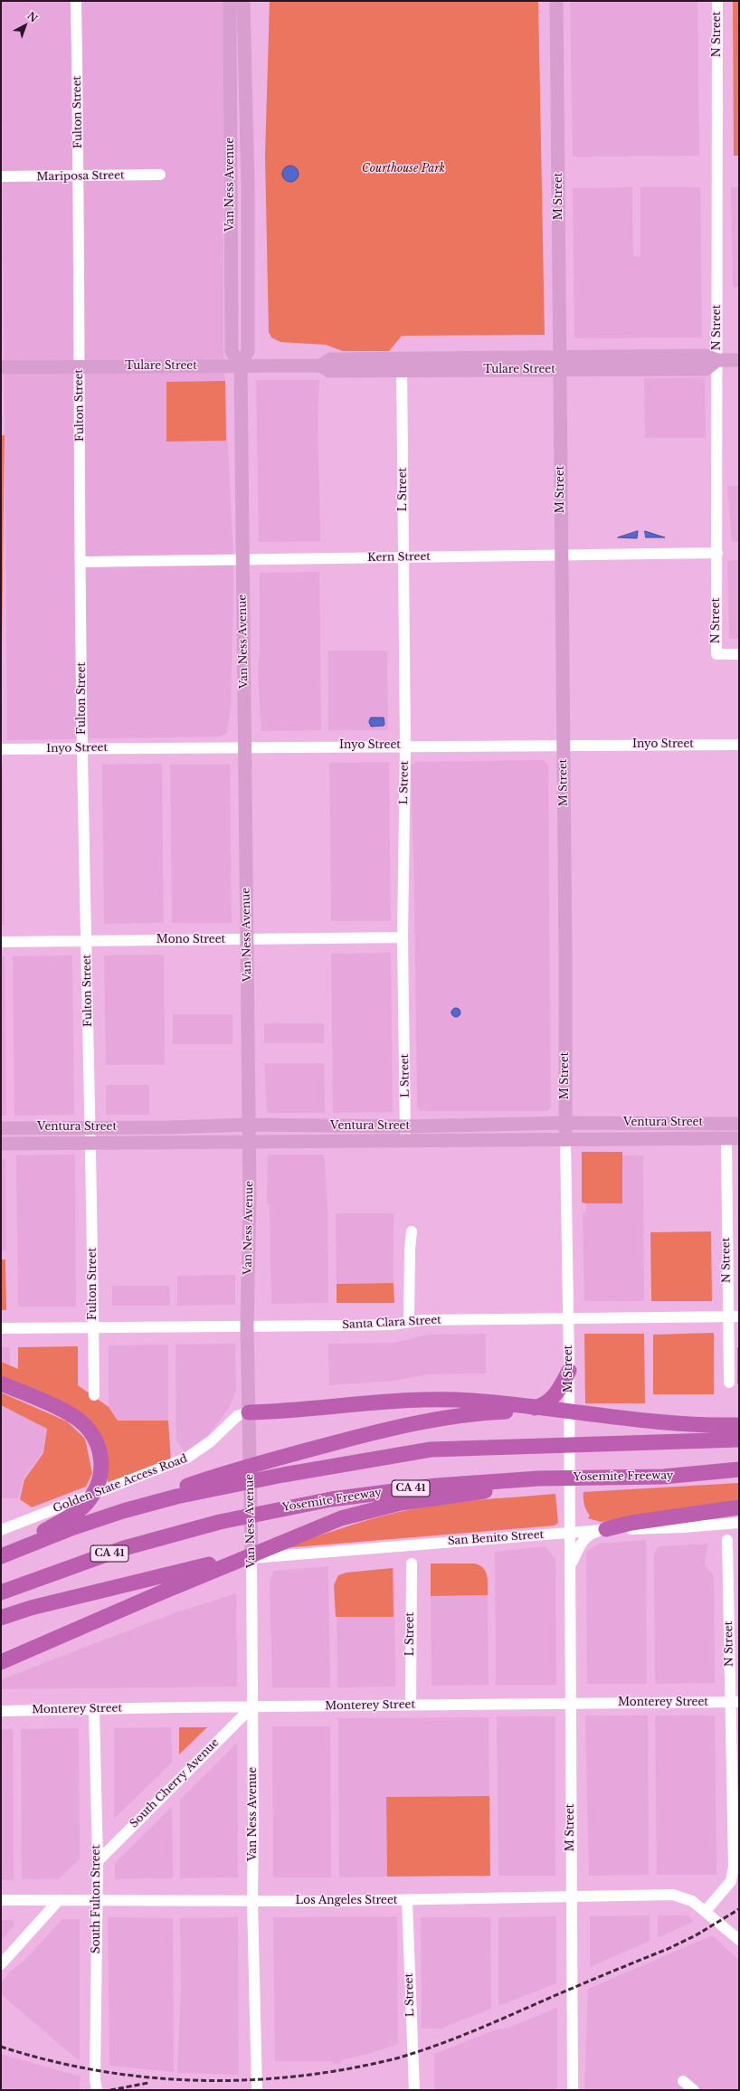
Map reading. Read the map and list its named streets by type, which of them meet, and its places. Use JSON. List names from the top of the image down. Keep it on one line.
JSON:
{"streets":{"highway":["Yosemite Freeway","CA 41"],"main road":["Van Ness Avenue","M Street","Tulare Street","Ventura Street"],"street":["N Street","Fulton Street","Mariposa Street","L Street","Kern Street","Inyo Street","Mono Street","Santa Clara Street","Golden State Access Road","San Benito Street","Monterey Street","South Cherry Avenue","South Fulton Street","Los Angeles Street"]},"crossings":[["N Street","Tulare Street"],["N Street","Kern Street"],["N Street","Ventura Street"],["N Street","Santa Clara Street"],["N Street","Monterey Street"],["N Street","Los Angeles Street"],["Fulton Street","Mariposa Street"],["Fulton Street","Tulare Street"],["Fulton Street","Kern Street"],["Fulton Street","Inyo Street"],["Fulton Street","Mono Street"],["Fulton Street","Ventura Street"],["Fulton Street","Santa Clara Street"],["Van Ness Avenue","Tulare Street"],["Van Ness Avenue","Kern Street"],["Van Ness Avenue","Inyo Street"],["Van Ness Avenue","Mono Street"],["Van Ness Avenue","Ventura Street"],["Van Ness Avenue","Santa Clara Street"],["Van Ness Avenue","Golden State Access Road"],["Van Ness Avenue","San Benito Street"],["Van Ness Avenue","Monterey Street"],["Van Ness Avenue","South Cherry Avenue"],["Van Ness Avenue","Los Angeles Street"],["M Street","Tulare Street"],["M Street","Kern Street"],["M Street","Inyo Street"],["M Street","Ventura Street"],["M Street","Santa Clara Street"],["M Street","San Benito Street"],["M Street","Monterey Street"],["M Street","Los Angeles Street"],["Tulare Street","L Street"],["L Street","Kern Street"],["L Street","Inyo Street"],["L Street","Mono Street"],["L Street","Ventura Street"],["L Street","Monterey Street"],["L Street","Los Angeles Street"],["Monterey Street","South Cherry Avenue"],["Monterey Street","South Fulton Street"],["South Cherry Avenue","South Fulton Street"],["South Fulton Street","Los Angeles Street"]],"parks":["Courthouse Park"],"north":"top right"}
